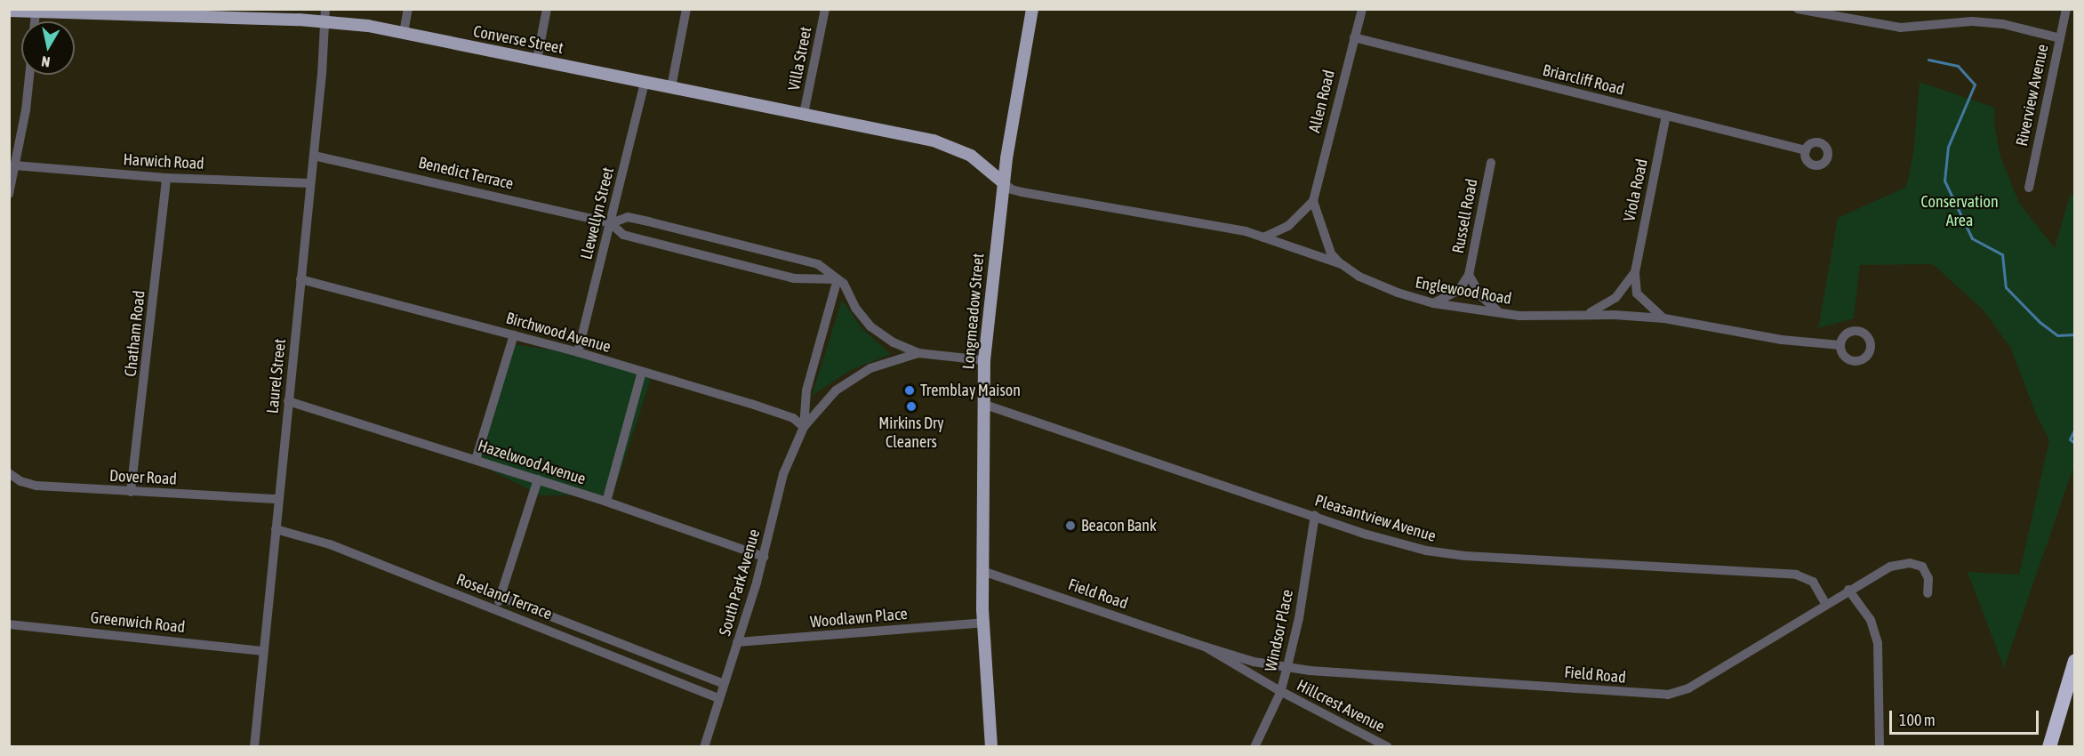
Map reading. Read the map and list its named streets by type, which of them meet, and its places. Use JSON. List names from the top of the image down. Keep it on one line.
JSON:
{"streets":{"main road":["Converse Street","Longmeadow Street"],"street":["Villa Street","Briarcliff Road","Riverview Avenue","Allen Road","Harwich Road","Benedict Terrace","Viola Road","Llewellyn Street","Russell Road","Englewood Road","Birchwood Avenue","Chatham Road","Laurel Street","Hazelwood Avenue","Dover Road","Pleasantview Avenue","South Park Avenue","Field Road","Roseland Terrace","Woodlawn Place","Greenwich Road","Windsor Place","Hillcrest Avenue"]},"crossings":[["Converse Street","Villa Street"],["Converse Street","Llewellyn Street"],["Converse Street","Englewood Road"],["Converse Street","Longmeadow Street"],["Converse Street","Laurel Street"],["Briarcliff Road","Allen Road"],["Briarcliff Road","Viola Road"],["Harwich Road","Chatham Road"],["Harwich Road","Laurel Street"],["Benedict Terrace","Llewellyn Street"],["Benedict Terrace","Laurel Street"],["Benedict Terrace","South Park Avenue"],["Viola Road","Englewood Road"],["Llewellyn Street","Birchwood Avenue"],["Russell Road","Englewood Road"],["Englewood Road","Longmeadow Street"],["Longmeadow Street","Pleasantview Avenue"],["Longmeadow Street","South Park Avenue"],["Longmeadow Street","Field Road"],["Longmeadow Street","Woodlawn Place"],["Birchwood Avenue","Laurel Street"],["Birchwood Avenue","South Park Avenue"],["Chatham Road","Dover Road"],["Laurel Street","Hazelwood Avenue"],["Laurel Street","Dover Road"],["Laurel Street","Roseland Terrace"],["Laurel Street","Greenwich Road"],["Hazelwood Avenue","South Park Avenue"],["Pleasantview Avenue","Field Road"],["Pleasantview Avenue","Windsor Place"],["South Park Avenue","Roseland Terrace"],["South Park Avenue","Woodlawn Place"],["Field Road","Windsor Place"],["Field Road","Hillcrest Avenue"],["Windsor Place","Hillcrest Avenue"]],"parks":["Conservation Area"],"places":["Tremblay Maison","Mirkins Dry Cleaners","Beacon Bank"],"scale_bar":"100 m","north":"bottom"}
